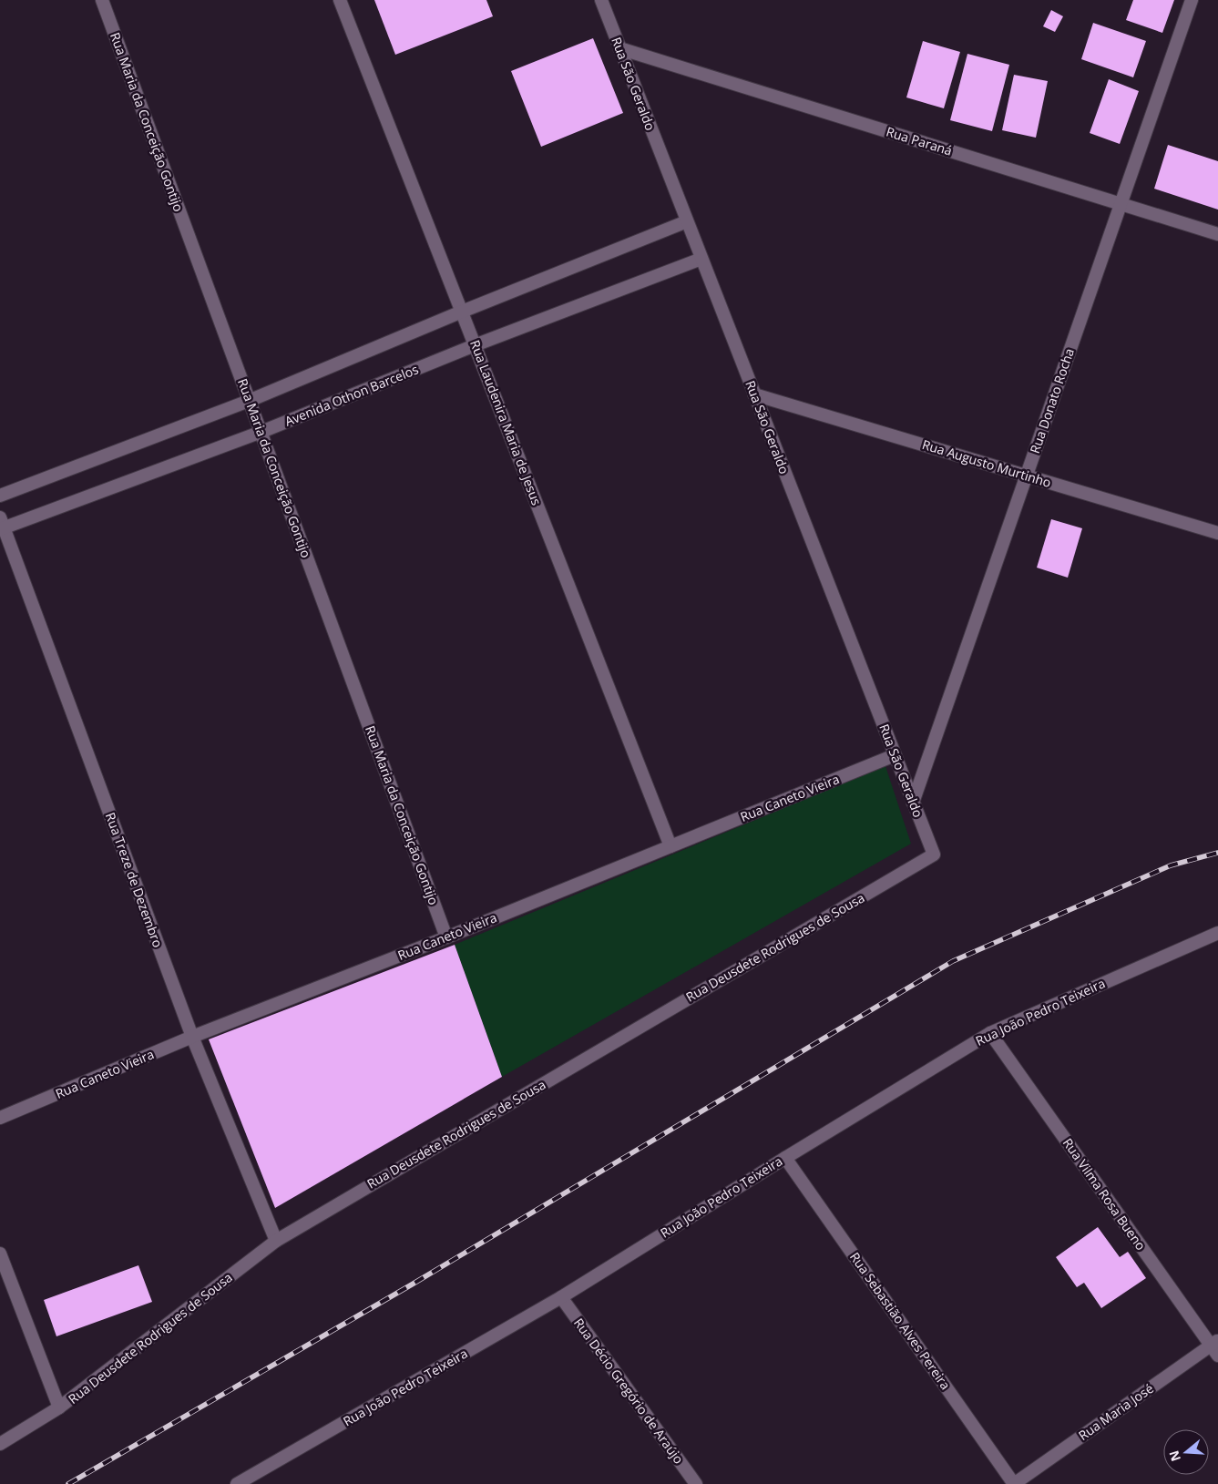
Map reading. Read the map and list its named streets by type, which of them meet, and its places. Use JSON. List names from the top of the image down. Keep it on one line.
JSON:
{"streets":{"street":["Rua São Geraldo","Rua Maria da Conceição Gontijo","Rua Paraná","Avenida Othon Barcelos","Rua Donato Rocha","Rua Laudenira Maria de Jesus","Rua Augusto Murtinho","Rua Caneto Vieira","Rua Treze de Dezembro","Rua Deusdete Rodrigues de Sousa","Rua João Pedro Teixeira","Rua Vilma Rosa Bueno","Rua Sebastião Alves Pereira","Rua Décio Gregório de Araújo","Rua Maria José"]},"crossings":[["Rua São Geraldo","Rua Paraná"],["Rua São Geraldo","Avenida Othon Barcelos"],["Rua São Geraldo","Rua Donato Rocha"],["Rua São Geraldo","Rua Augusto Murtinho"],["Rua São Geraldo","Rua Caneto Vieira"],["Rua São Geraldo","Rua Deusdete Rodrigues de Sousa"],["Rua Maria da Conceição Gontijo","Avenida Othon Barcelos"],["Rua Maria da Conceição Gontijo","Rua Caneto Vieira"],["Rua Paraná","Rua Donato Rocha"],["Avenida Othon Barcelos","Rua Laudenira Maria de Jesus"],["Avenida Othon Barcelos","Rua Treze de Dezembro"],["Rua Donato Rocha","Rua Augusto Murtinho"],["Rua Laudenira Maria de Jesus","Rua Caneto Vieira"],["Rua Caneto Vieira","Rua Treze de Dezembro"],["Rua Treze de Dezembro","Rua Deusdete Rodrigues de Sousa"],["Rua João Pedro Teixeira","Rua Vilma Rosa Bueno"],["Rua João Pedro Teixeira","Rua Sebastião Alves Pereira"],["Rua João Pedro Teixeira","Rua Décio Gregório de Araújo"],["Rua Vilma Rosa Bueno","Rua Maria José"],["Rua Sebastião Alves Pereira","Rua Maria José"]],"north":"left"}
